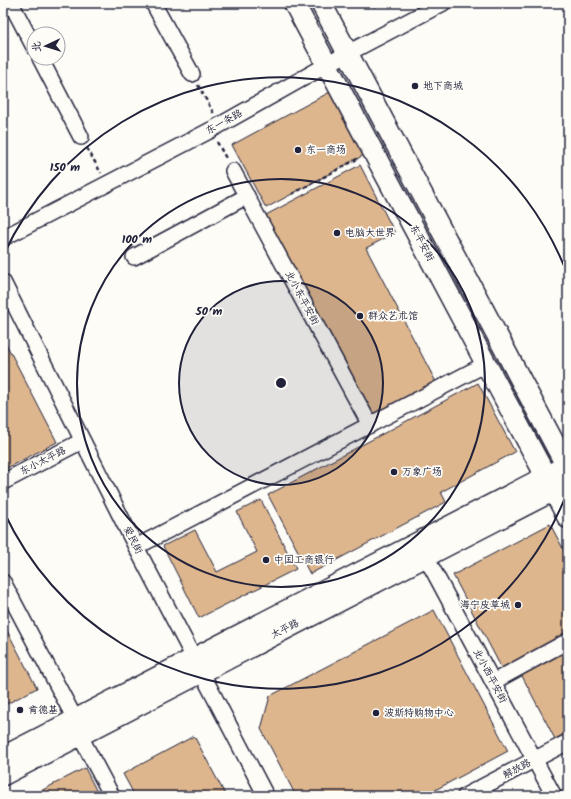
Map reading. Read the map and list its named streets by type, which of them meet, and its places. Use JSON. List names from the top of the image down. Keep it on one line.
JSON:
{"streets":{"main road":["东平安街","太平路"],"street":["东一条路","北小东平安街","东小太平路","爱民街","北小西平安街","解放路"]},"crossings":[["东一条路","东平安街"],["东平安街","太平路"],["东小太平路","爱民街"],["爱民街","太平路"],["太平路","北小西平安街"],["北小西平安街","解放路"]],"places":["地下商城","东一商场","电脑大世界","群众艺术馆","万象广场","中国工商银行","海宁皮草城","肯德基","波斯特购物中心"],"north":"left","rings":["150 m","100 m","50 m"]}
